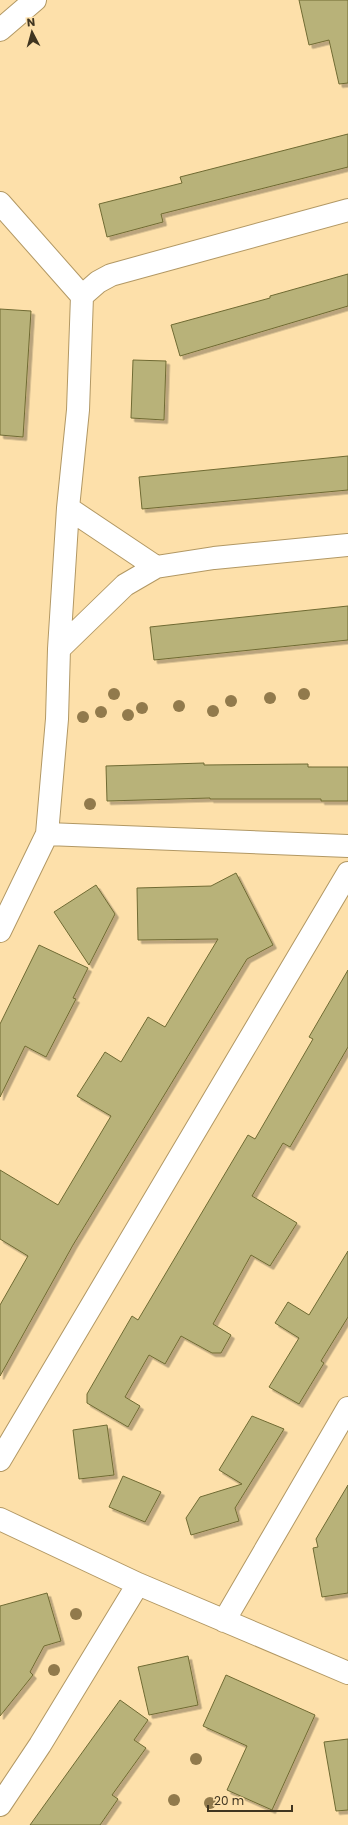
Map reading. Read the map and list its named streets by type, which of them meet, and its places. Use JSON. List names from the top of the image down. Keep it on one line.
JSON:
{"scale_bar":"20 m","north":"top"}
